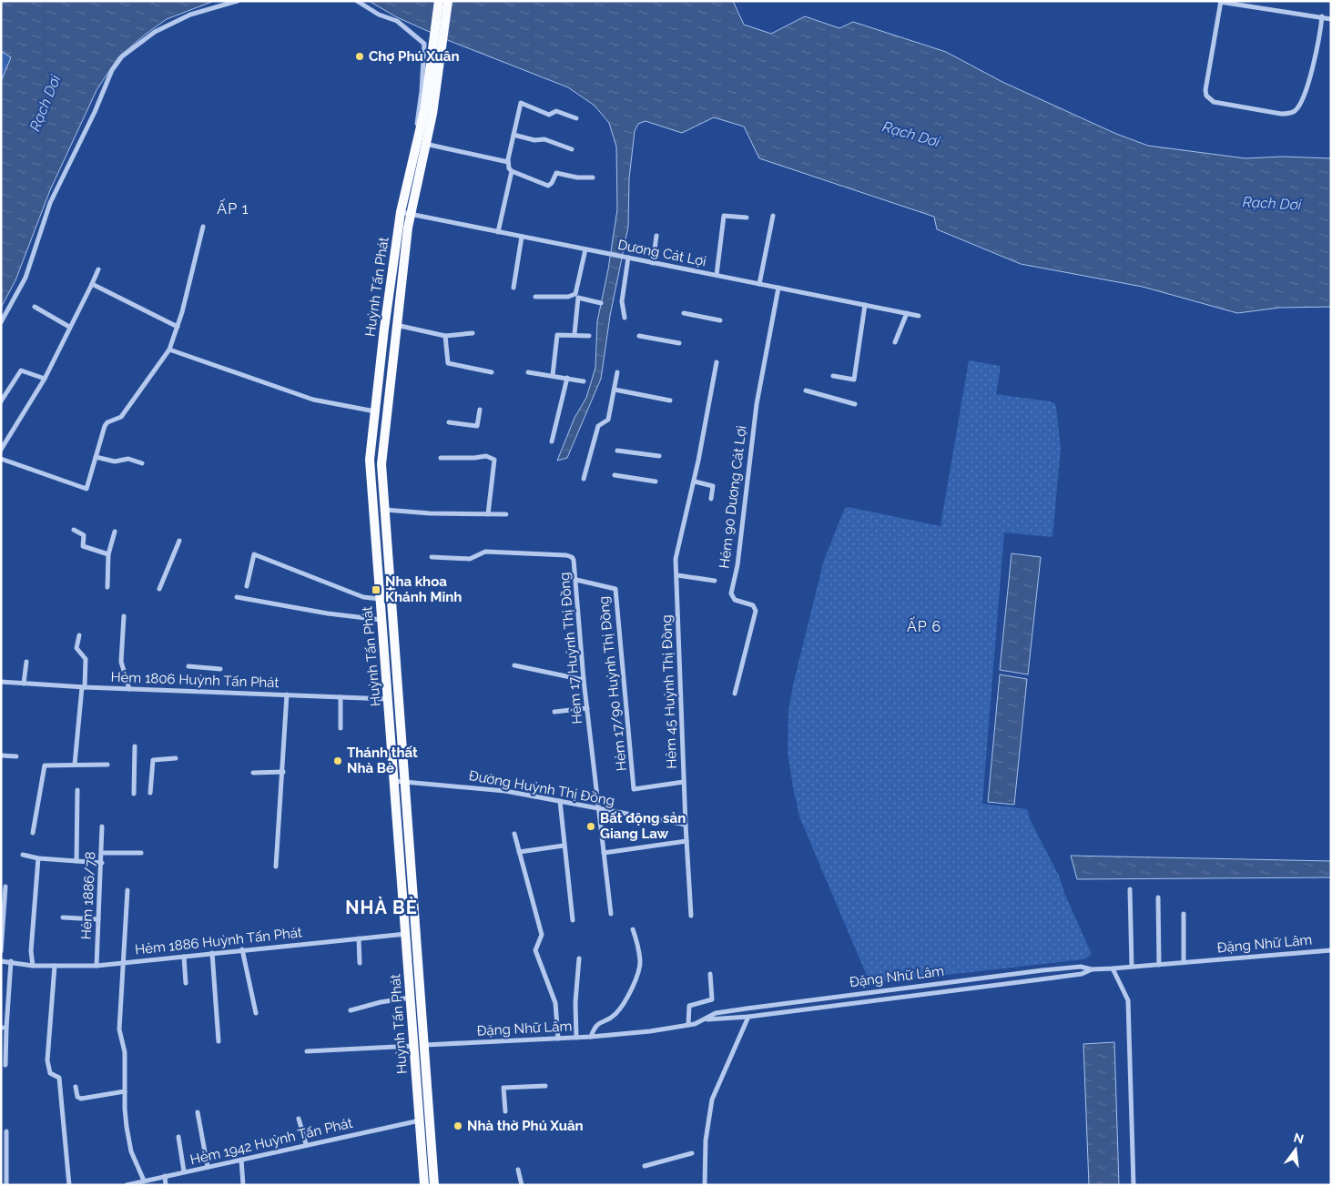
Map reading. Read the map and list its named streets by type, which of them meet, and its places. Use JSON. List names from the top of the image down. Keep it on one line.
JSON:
{"streets":{"main road":["Huỳnh Tấn Phát"],"street":["Dương Cát Lợi","Hẻm 90 Dương Cát Lợi","Hẻm 17 Huỳnh Thị Đồng","Hẻm 1806 Huỳnh Tấn Phát","Hẻm 17/90 Huỳnh Thị Đồng","Hẻm 45 Huỳnh Thị Đồng","Đường Huỳnh Thị Đồng","Hẻm 1886/78","Hẻm 1886 Huỳnh Tấn Phát","Đặng Nhữ Lâm","Hẻm 1942 Huỳnh Tấn Phát"]},"crossings":[["Dương Cát Lợi","Huỳnh Tấn Phát"],["Dương Cát Lợi","Hẻm 90 Dương Cát Lợi"],["Huỳnh Tấn Phát","Hẻm 1806 Huỳnh Tấn Phát"],["Huỳnh Tấn Phát","Đường Huỳnh Thị Đồng"],["Huỳnh Tấn Phát","Hẻm 1886 Huỳnh Tấn Phát"],["Huỳnh Tấn Phát","Đặng Nhữ Lâm"],["Huỳnh Tấn Phát","Hẻm 1942 Huỳnh Tấn Phát"],["Hẻm 17 Huỳnh Thị Đồng","Hẻm 17/90 Huỳnh Thị Đồng"],["Hẻm 17 Huỳnh Thị Đồng","Đường Huỳnh Thị Đồng"],["Hẻm 17/90 Huỳnh Thị Đồng","Hẻm 45 Huỳnh Thị Đồng"],["Hẻm 45 Huỳnh Thị Đồng","Đường Huỳnh Thị Đồng"],["Hẻm 1886/78","Hẻm 1886 Huỳnh Tấn Phát"]],"districts":["ẤP 1","ẤP 6","NHÀ BÈ"],"water":["Rạch Dơi"],"places":{"other":["Chợ Phú Xuân","Thánh thất Nhà Bè","Bất động sản Giang Law","Nhà thờ Phú Xuân"],"transit":["Nha khoa Khánh Minh"]},"north":"top"}
